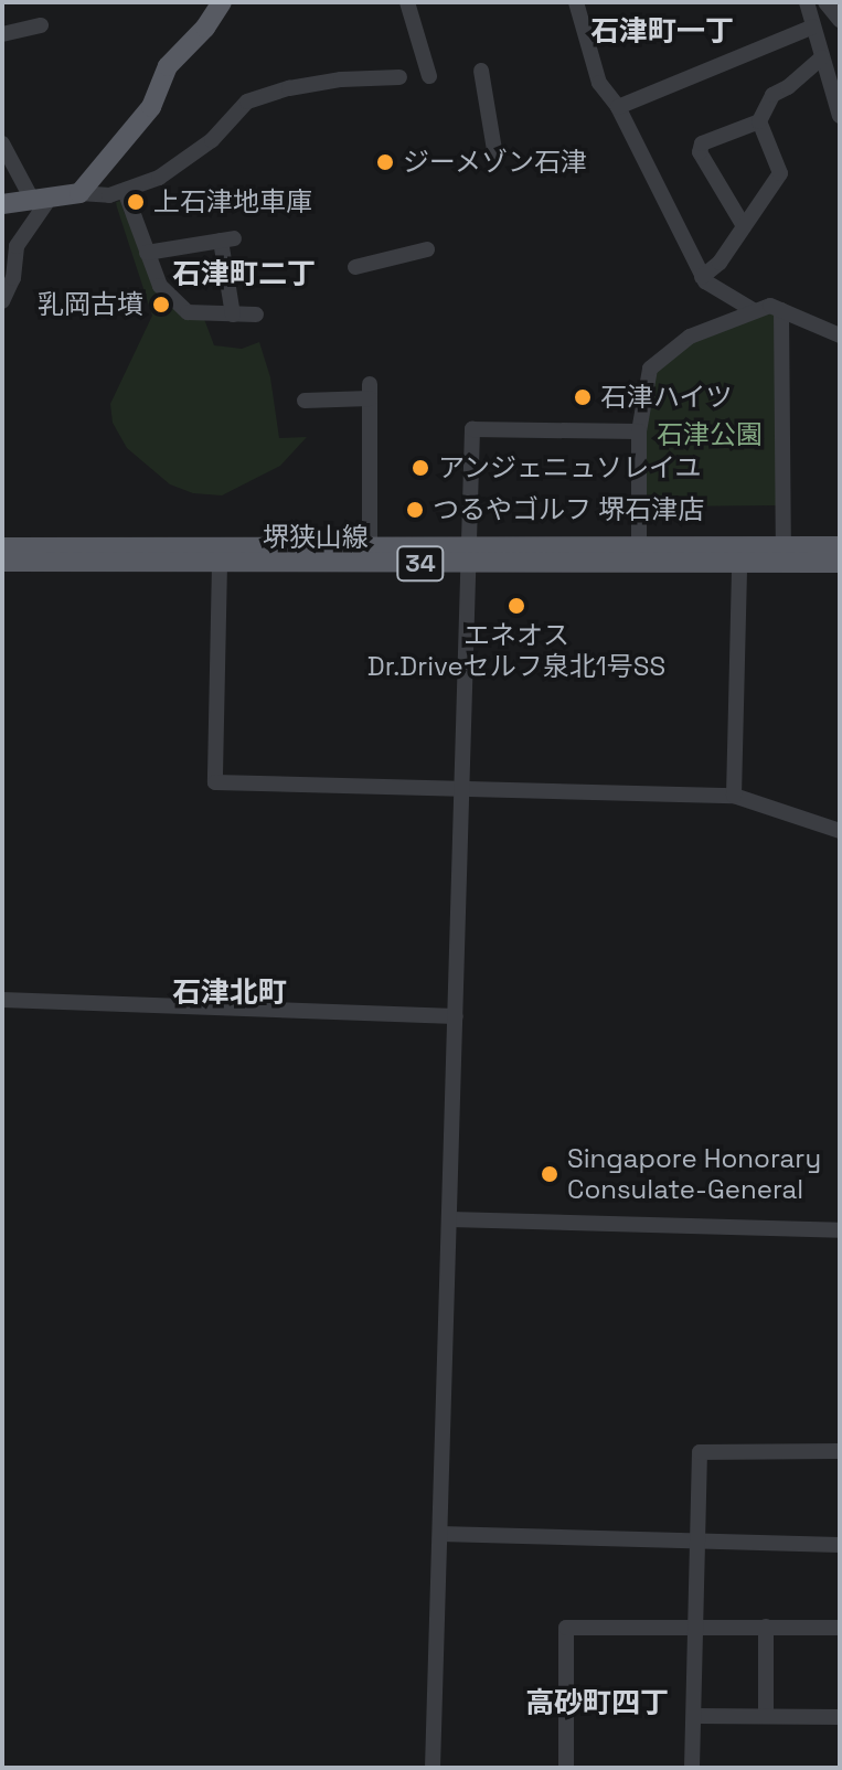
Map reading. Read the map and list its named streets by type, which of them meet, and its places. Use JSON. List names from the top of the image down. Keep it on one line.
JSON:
{"streets":{"main road":["堺狭山線","34"]},"districts":["石津町一丁","石津町二丁","石津北町","高砂町四丁"],"parks":["石津公園"],"places":["ジーメゾン石津","上石津地車庫","乳岡古墳","石津ハイツ","アンジェニュソレイユ","つるやゴルフ 堺石津店","エネオス Dr.Driveセルフ泉北1号SS","Singapore Honorary Consulate-General"]}
